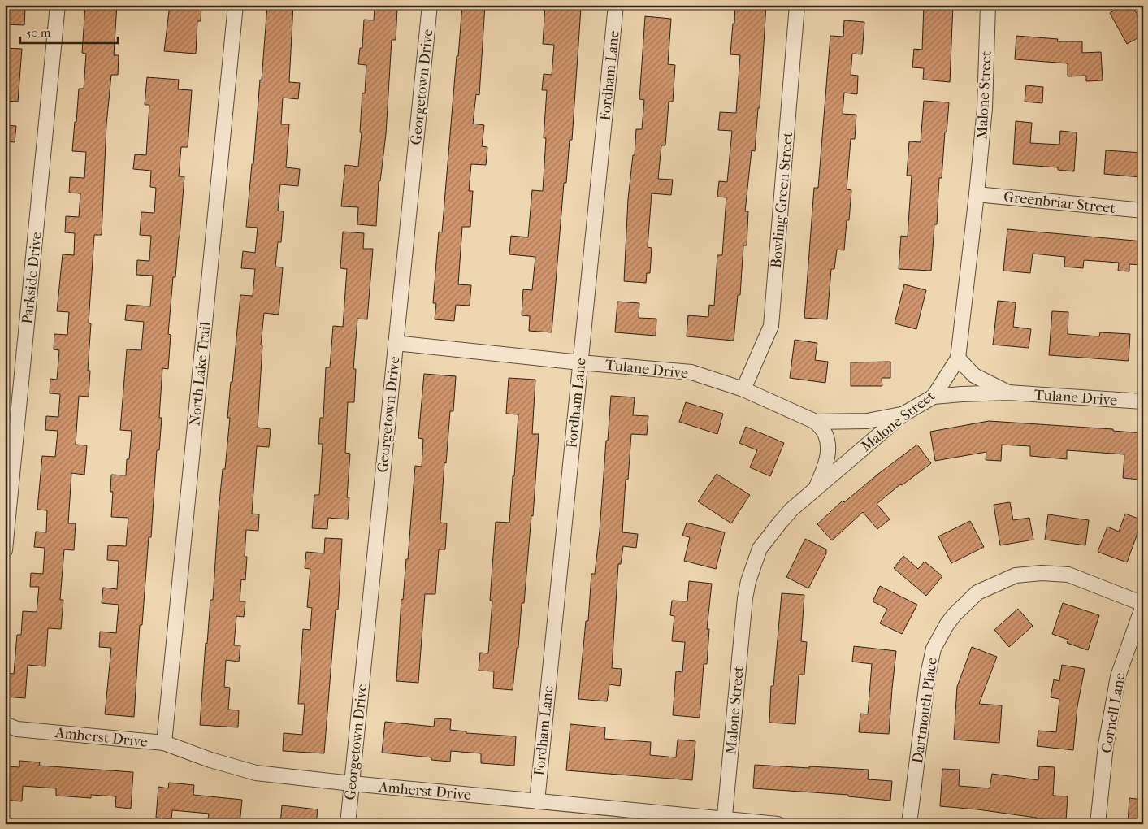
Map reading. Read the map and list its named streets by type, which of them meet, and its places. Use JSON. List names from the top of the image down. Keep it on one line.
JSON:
{"streets":{"street":["Fordham Lane","Georgetown Drive","Malone Street","Bowling Green Street","Greenbriar Street","Parkside Drive","Tulane Drive","North Lake Trail","Dartmouth Place","Cornell Lane","Amherst Drive"]},"crossings":[["Fordham Lane","Tulane Drive"],["Fordham Lane","Amherst Drive"],["Georgetown Drive","Tulane Drive"],["Georgetown Drive","Amherst Drive"],["Malone Street","Greenbriar Street"],["Malone Street","Tulane Drive"],["Malone Street","Amherst Drive"],["Bowling Green Street","Tulane Drive"],["North Lake Trail","Amherst Drive"],["Dartmouth Place","Cornell Lane"]],"scale_bar":"50 m"}
